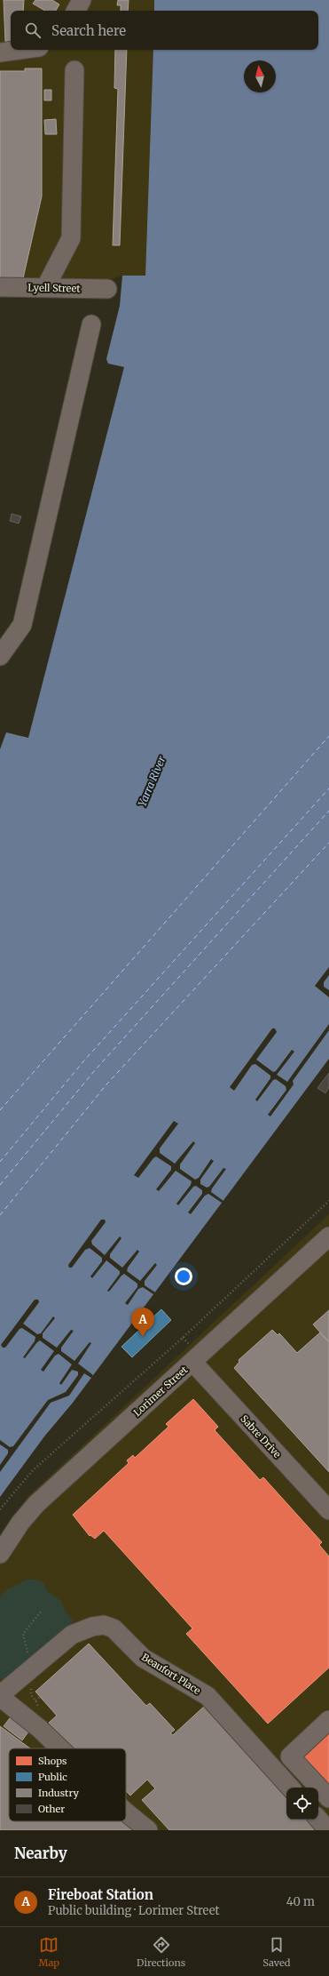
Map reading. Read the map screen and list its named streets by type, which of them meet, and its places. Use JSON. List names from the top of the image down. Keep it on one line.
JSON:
{"streets":{"street":["Lyell Street","Lorimer Street","Sabre Drive","Beaufort Place"]},"crossings":[["Lorimer Street","Sabre Drive"]],"water":["Yarra River"],"legend":["Shops","Public","Industry","Other"],"north":"top","page":{"search":"Search here","pins":"A","heading":"Nearby","list":[{"mark":"A","name":"Fireboat Station","note":"Public building · Lorimer Street","value":"40 m"}],"nav":["Map","Directions","Saved"]}}
